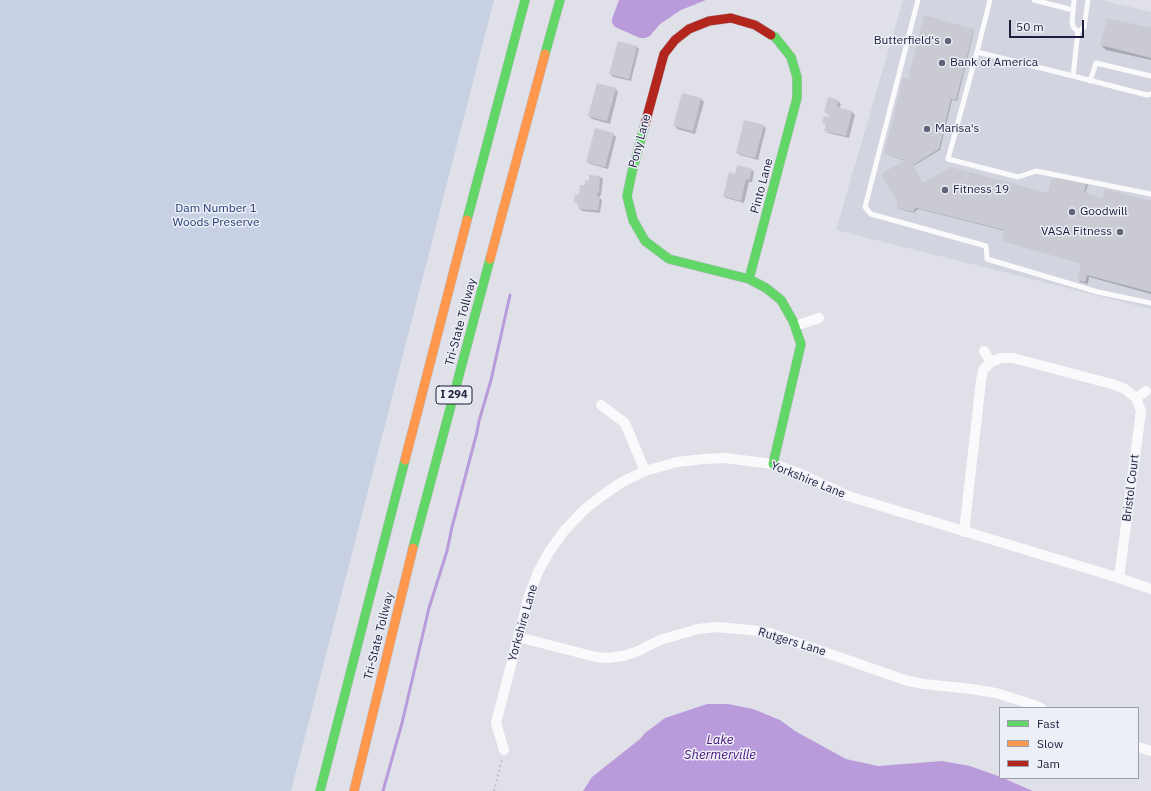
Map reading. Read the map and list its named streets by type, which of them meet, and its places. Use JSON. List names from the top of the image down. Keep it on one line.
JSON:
{"streets":{"main road":["Pony Lane","Pinto Lane","Tri-State Tollway","I 294"],"street":["Yorkshire Lane","Bristol Court","Rutgers Lane"]},"crossings":[["Pony Lane","Pinto Lane"],["Pony Lane","Yorkshire Lane"],["Yorkshire Lane","Bristol Court"],["Yorkshire Lane","Rutgers Lane"]],"water":["Lake Shermerville"],"parks":["Dam Number 1 Woods Preserve"],"places":["Butterfield's","Bank of America","Marisa's","Fitness 19","Goodwill","VASA Fitness"],"legend":["Fast","Slow","Jam"],"scale_bar":"50 m"}
